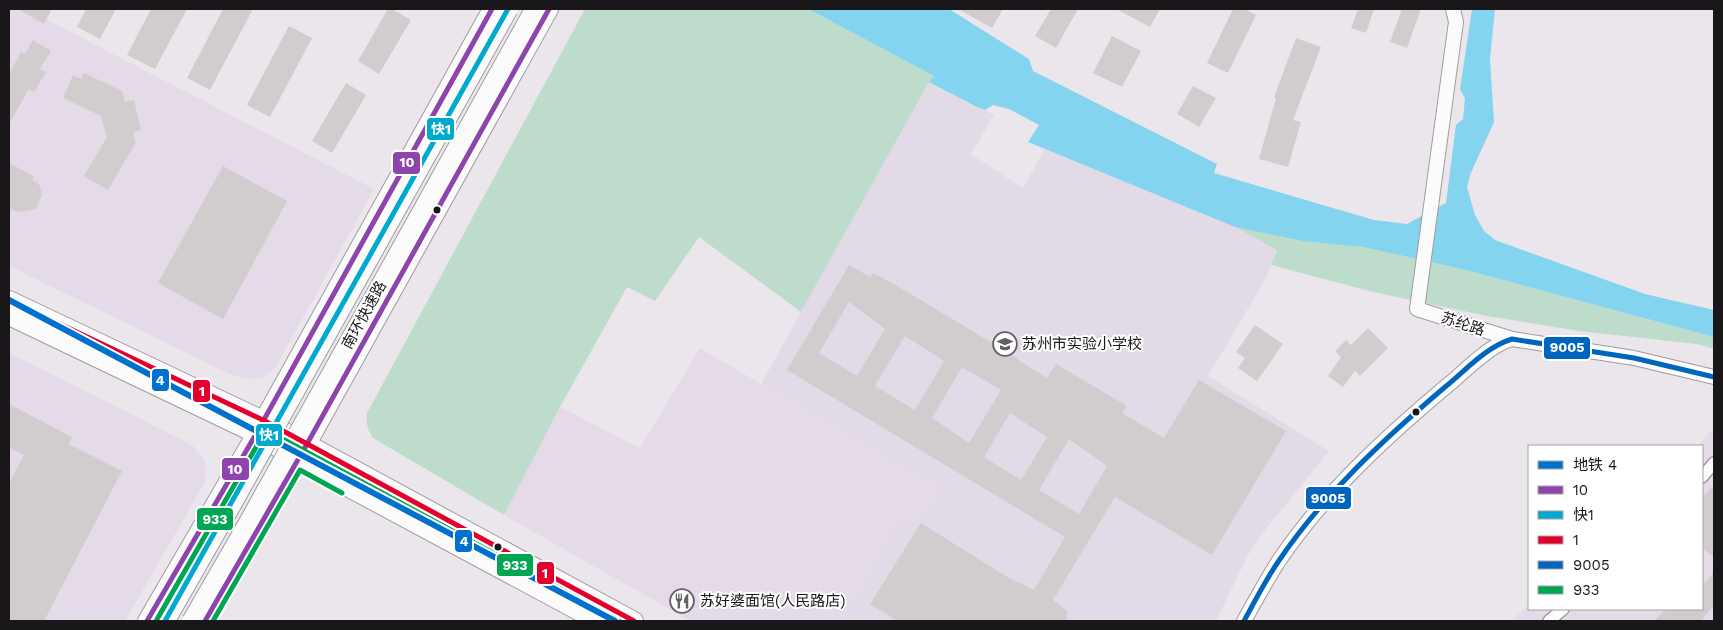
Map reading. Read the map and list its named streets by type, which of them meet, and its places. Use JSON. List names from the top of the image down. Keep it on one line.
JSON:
{"streets":{"highway":["南环快速路"],"street":["苏纶路"]},"places":{"school or university":["苏州市实验小学校"],"restaurant":["苏好婆面馆(人民路店)"]},"lines":["transit line 10","transit line 快1","metro line 4","transit line 1","transit line 9005","transit line 933"],"legend":["地铁 4","10","快1","1","9005","933"]}
